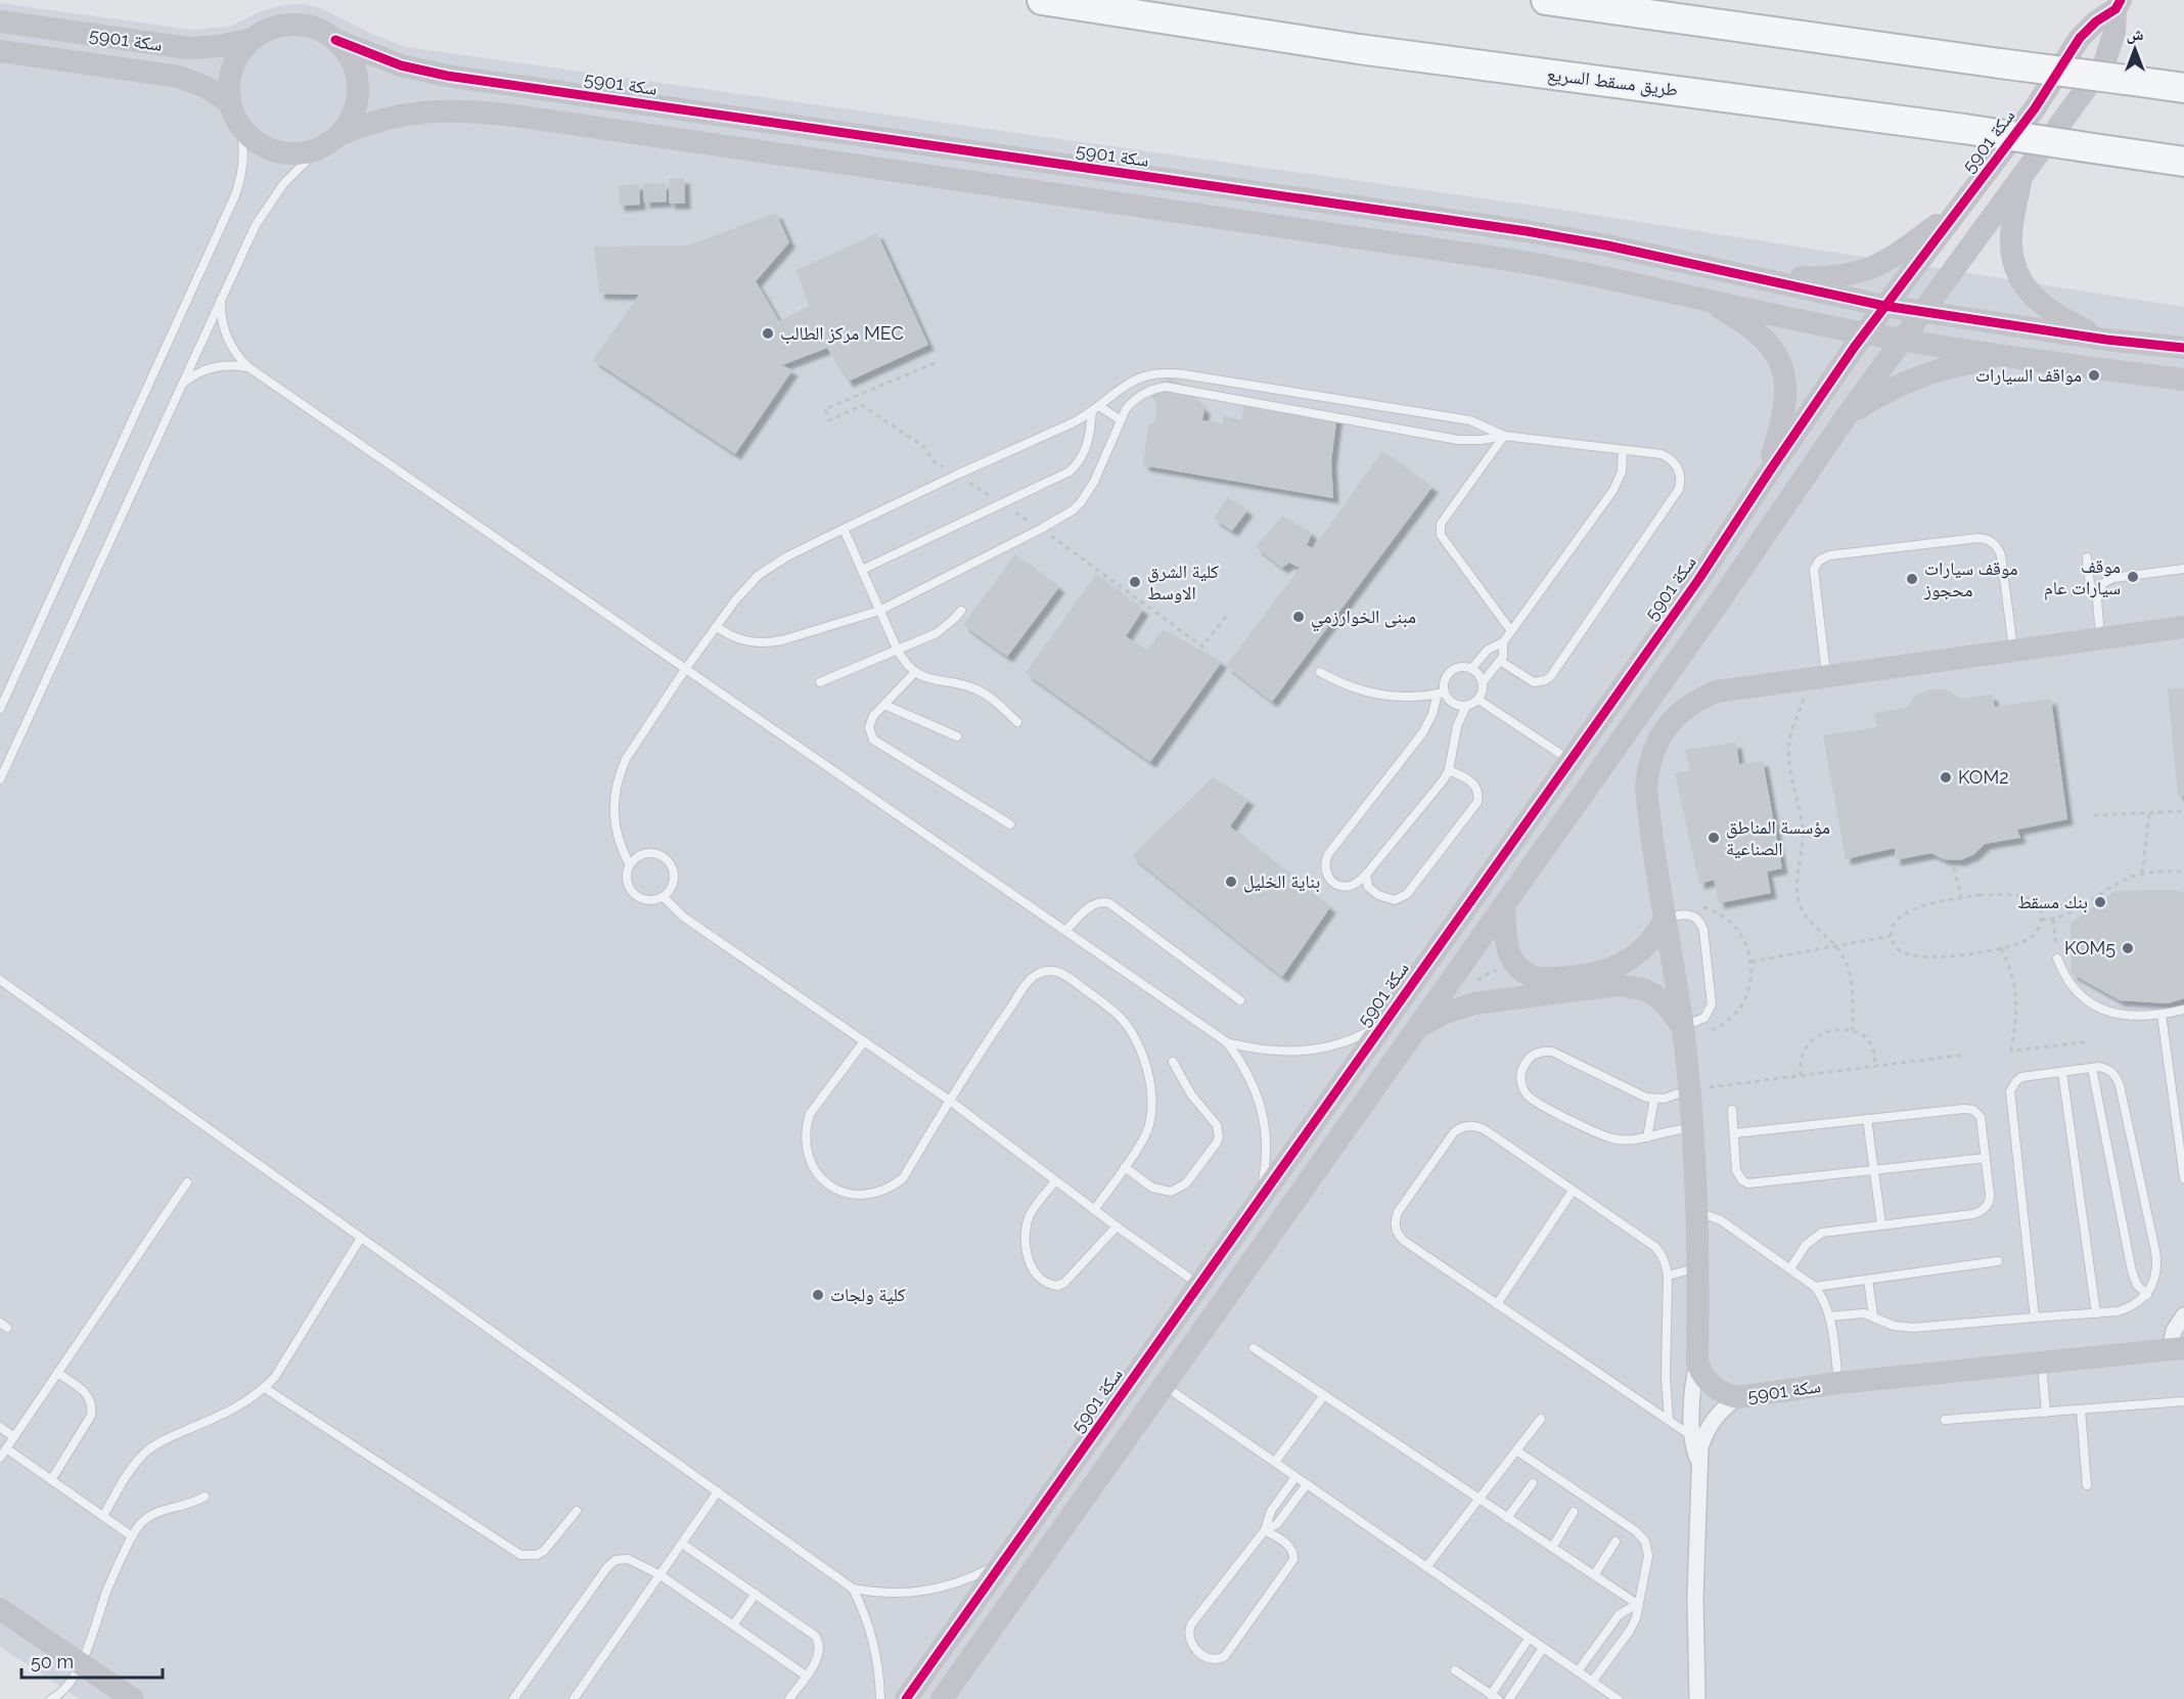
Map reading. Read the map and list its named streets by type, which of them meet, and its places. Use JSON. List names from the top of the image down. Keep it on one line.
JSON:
{"streets":{"highway":["طريق مسقط السريع"],"street":["سكة 5901"]},"places":["مركز الطالب MEC","مواقف السيارات","موقف سيارات عام","موقف سيارات محجوز","كلية الشرق الاوسط","مبنى الخوارزمي","KOM2","مؤسسة المناطق الصناعية","بناية الخليل","بنك مسقط","KOM5","كلية ولجات"],"scale_bar":"50 m","north":"top"}
